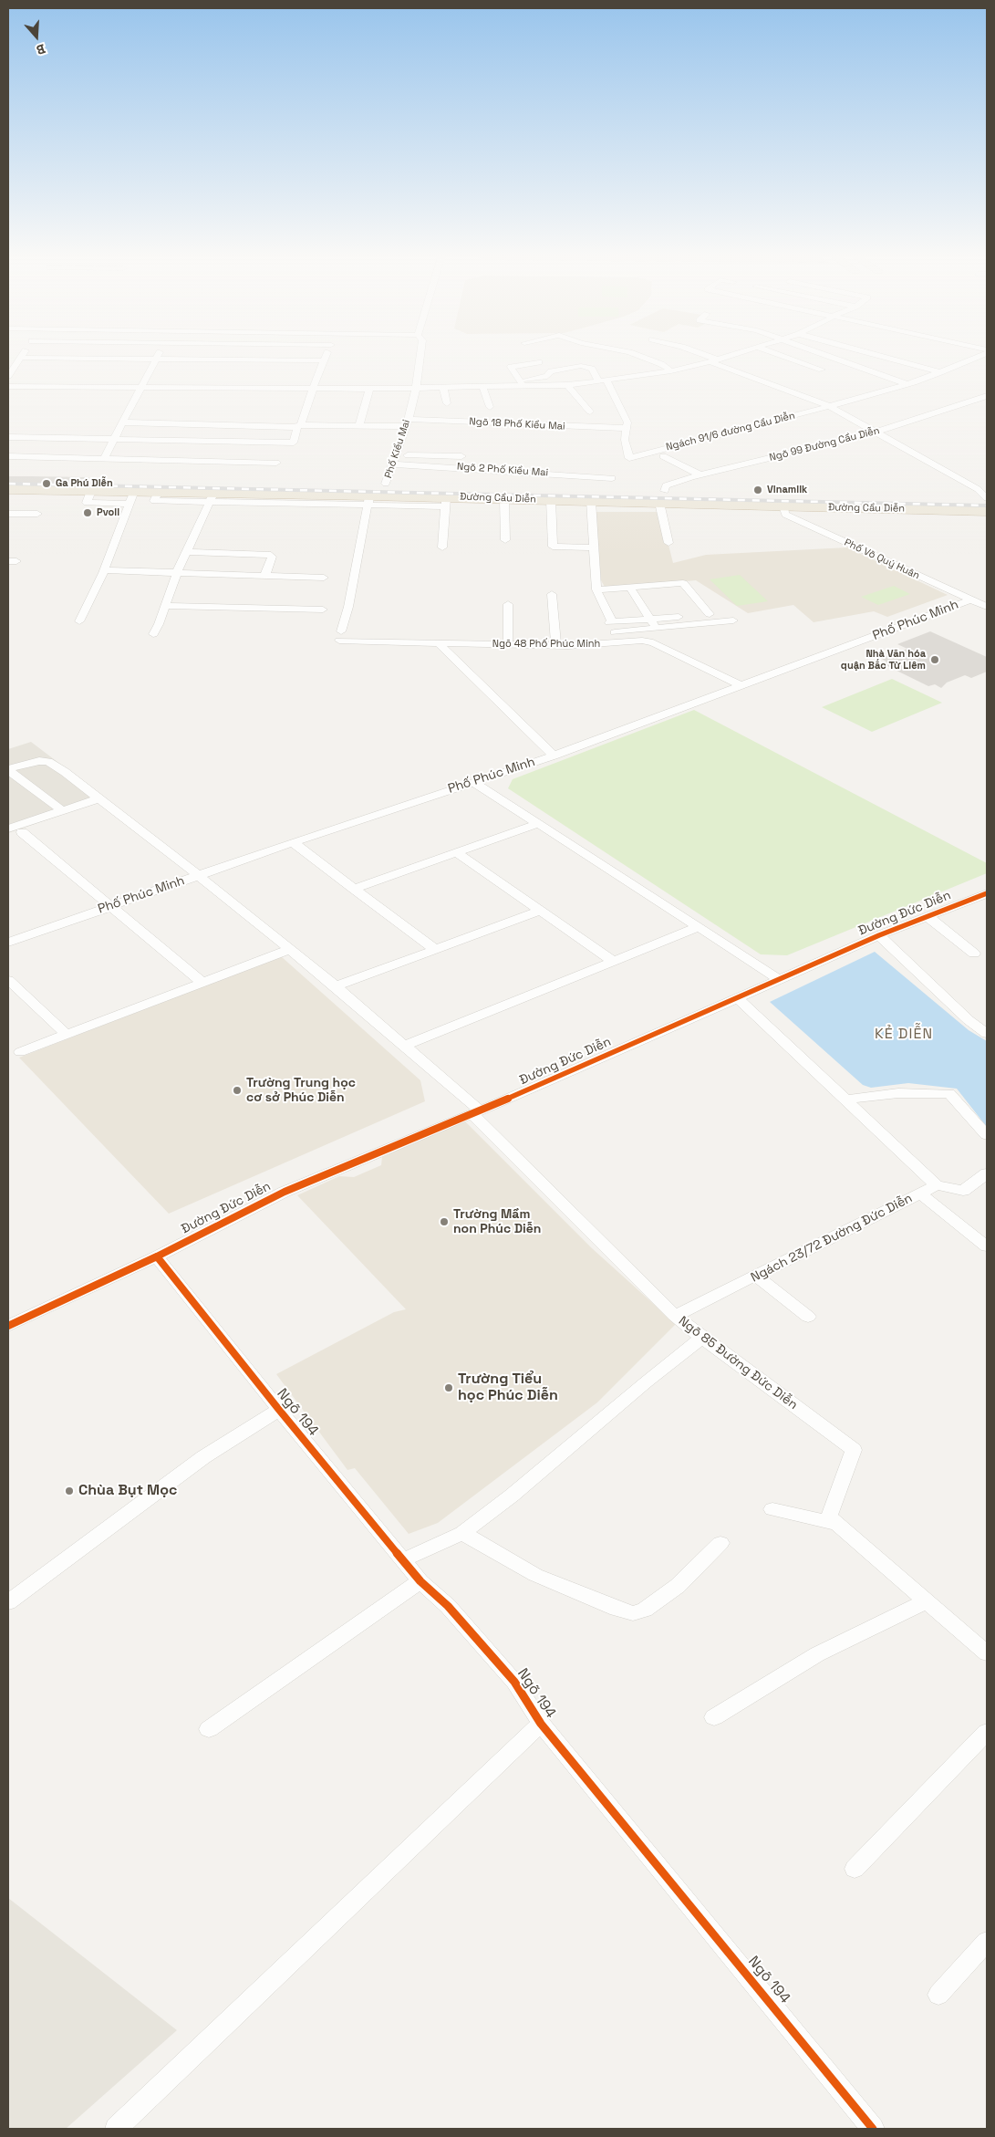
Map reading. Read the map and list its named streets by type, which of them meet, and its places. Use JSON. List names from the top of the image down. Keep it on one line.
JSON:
{"streets":{"highway":["Đường Cầu Diễn"],"street":["Ngõ 18 Phố Kiều Mai","Ngách 91/6 đường Cầu Diễn","Ngõ 99 Đường Cầu Diễn","Phố Kiều Mai","Ngõ 2 Phố Kiều Mai","Phố Võ Quý Huân","Phố Phúc Minh","Ngõ 48 Phố Phúc Minh","Đường Đức Diễn","Ngách 23/72 Đường Đức Diễn","Ngõ 85 Đường Đức Diễn","Ngõ 194"]},"crossings":[["Ngõ 18 Phố Kiều Mai","Ngách 91/6 đường Cầu Diễn"],["Ngõ 18 Phố Kiều Mai","Phố Kiều Mai"],["Ngõ 99 Đường Cầu Diễn","Đường Cầu Diễn"],["Phố Kiều Mai","Ngõ 2 Phố Kiều Mai"],["Phố Kiều Mai","Đường Cầu Diễn"],["Đường Cầu Diễn","Phố Võ Quý Huân"],["Đường Cầu Diễn","Ngõ 48 Phố Phúc Minh"],["Phố Võ Quý Huân","Phố Phúc Minh"],["Phố Phúc Minh","Ngõ 48 Phố Phúc Minh"],["Phố Phúc Minh","Ngõ 85 Đường Đức Diễn"],["Đường Đức Diễn","Ngõ 85 Đường Đức Diễn"],["Đường Đức Diễn","Ngõ 194"],["Ngách 23/72 Đường Đức Diễn","Ngõ 85 Đường Đức Diễn"]],"districts":["KẺ DIỄN"],"places":["Ga Phú Diễn","Vinamilk","Pvoil","Nhà Văn hóa quận Bắc Từ Liêm","Trường Trung học cơ sở Phúc Diễn","Trường Mầm non Phúc Diễn","Trường Tiểu học Phúc Diễn","Chùa Bụt Mọc"],"north":"bottom"}
